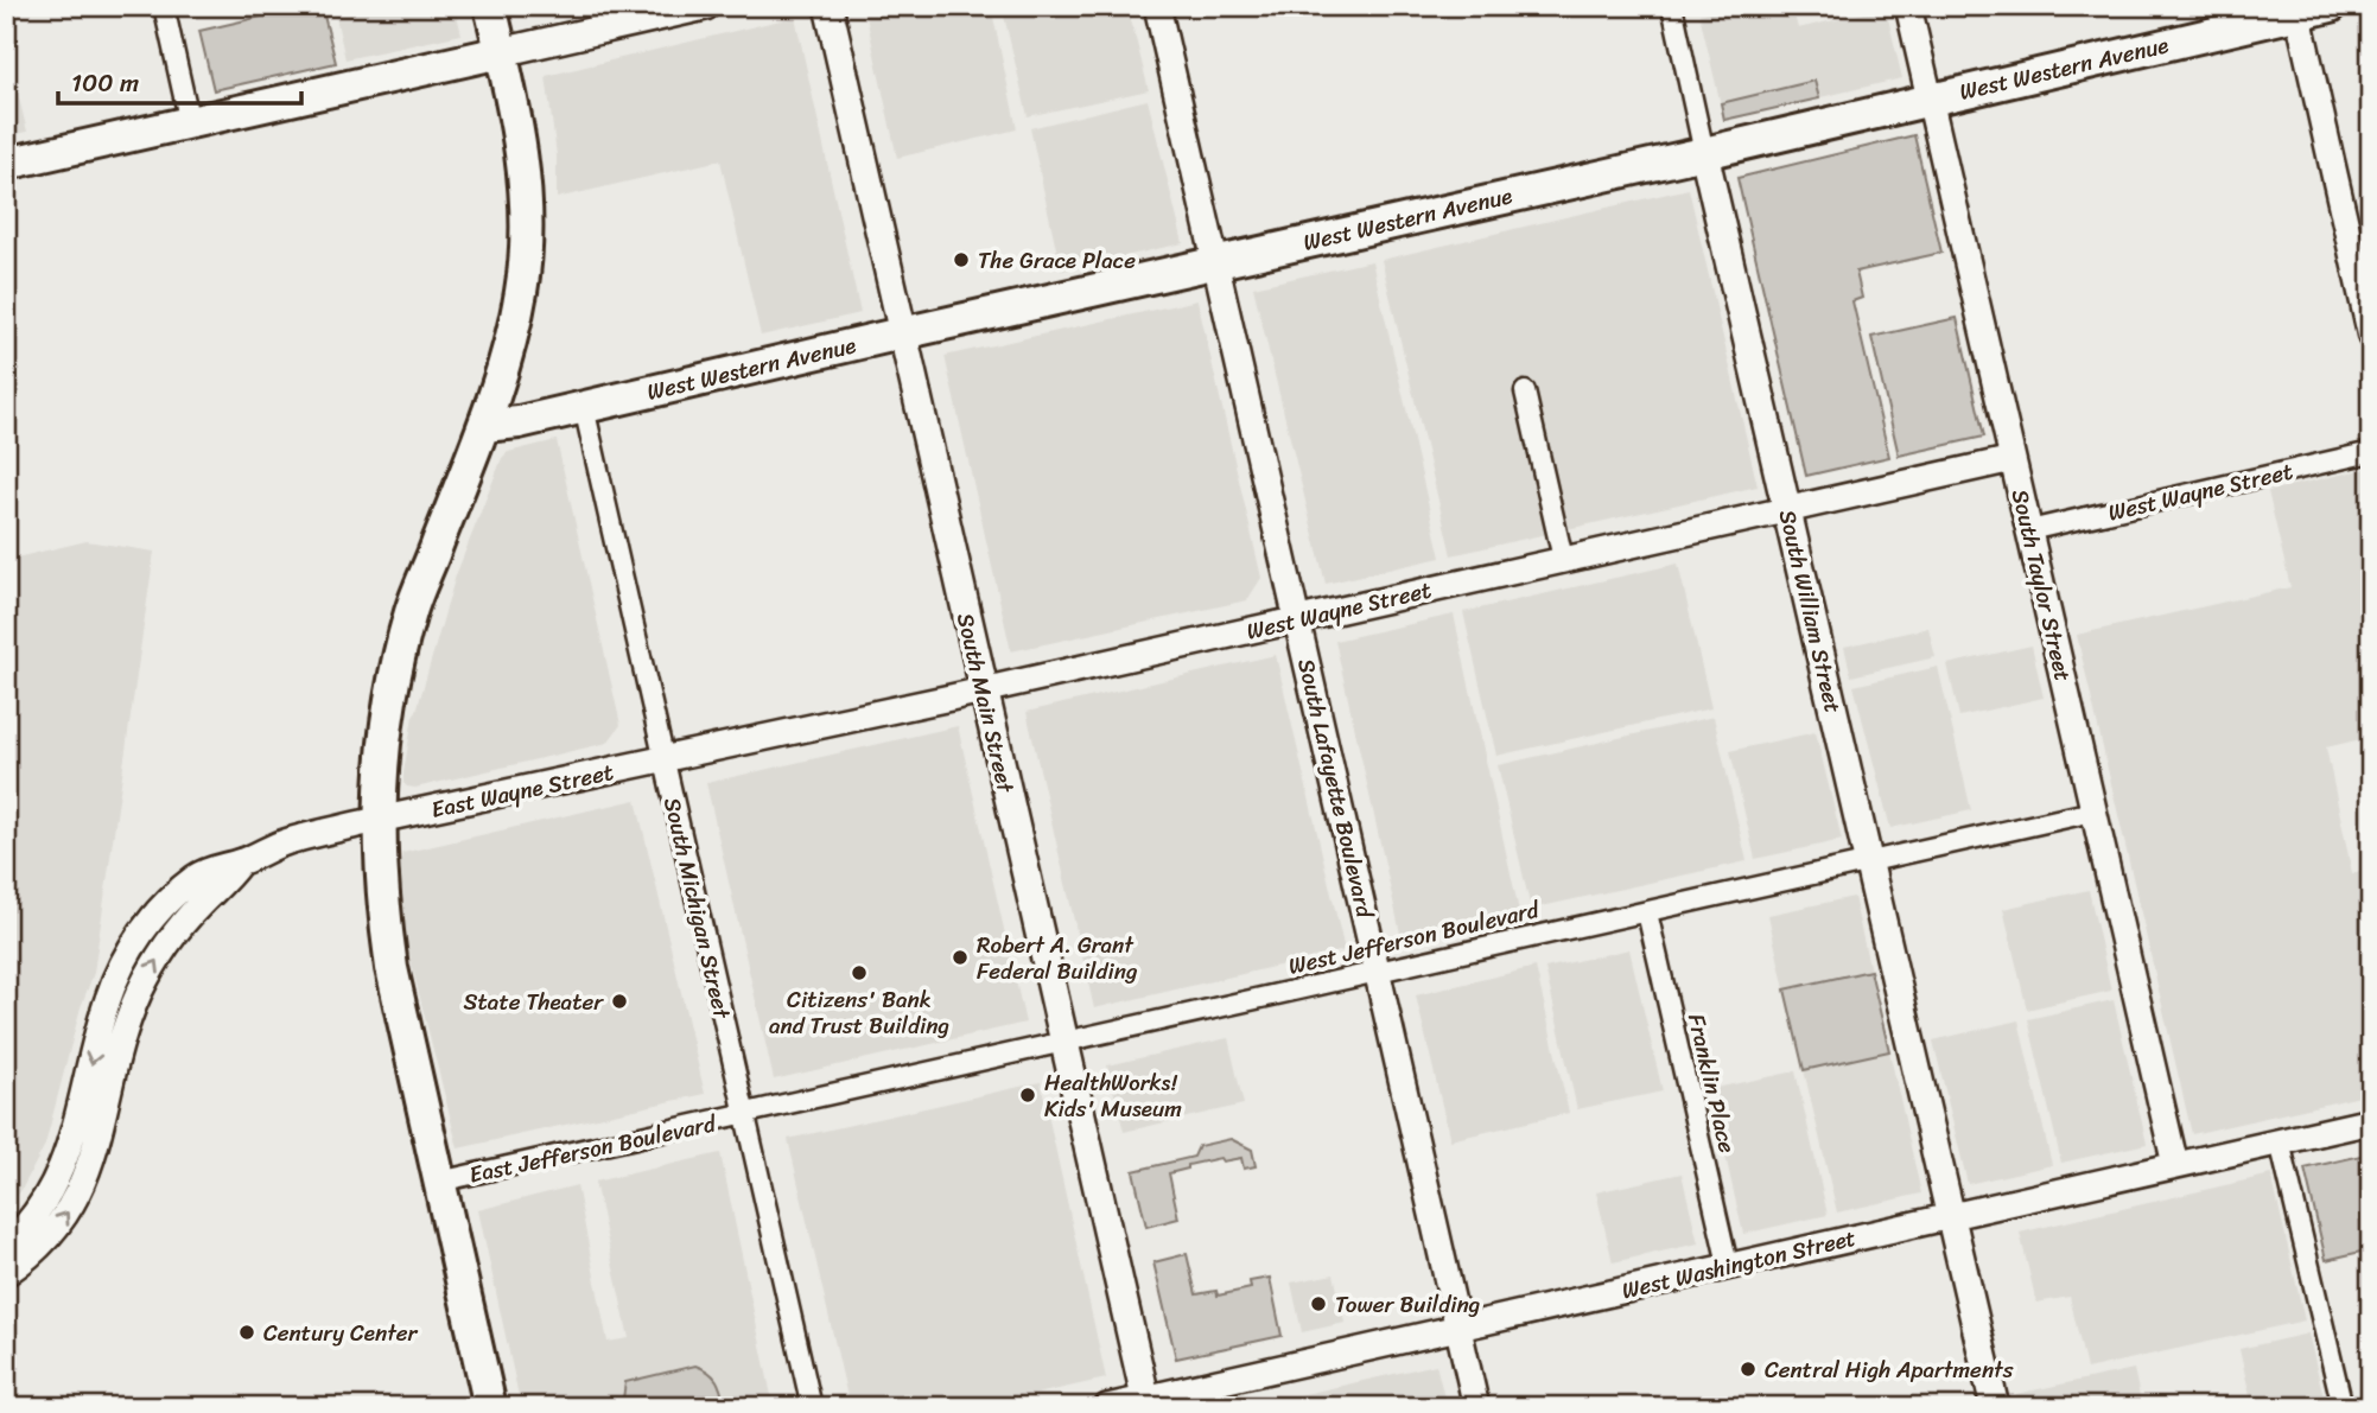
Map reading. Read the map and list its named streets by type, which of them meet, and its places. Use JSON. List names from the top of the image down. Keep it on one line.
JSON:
{"streets":{"main road":["West Western Avenue","South William Street","South Main Street"],"street":["West Wayne Street","South Taylor Street","South Lafayette Boulevard","East Wayne Street","South Michigan Street","West Jefferson Boulevard","Franklin Place","East Jefferson Boulevard","West Washington Street"]},"crossings":[["West Western Avenue","South Taylor Street"],["West Western Avenue","South William Street"],["West Western Avenue","South Main Street"],["West Western Avenue","South Lafayette Boulevard"],["West Western Avenue","South Michigan Street"],["West Wayne Street","South Taylor Street"],["West Wayne Street","South William Street"],["West Wayne Street","South Main Street"],["West Wayne Street","South Lafayette Boulevard"],["West Wayne Street","East Wayne Street"],["West Wayne Street","South Michigan Street"],["South Taylor Street","West Jefferson Boulevard"],["South Taylor Street","West Washington Street"],["South William Street","West Jefferson Boulevard"],["South William Street","West Washington Street"],["South Main Street","West Jefferson Boulevard"],["South Main Street","West Washington Street"],["South Lafayette Boulevard","West Jefferson Boulevard"],["South Lafayette Boulevard","West Washington Street"],["East Wayne Street","South Michigan Street"],["South Michigan Street","West Jefferson Boulevard"],["South Michigan Street","East Jefferson Boulevard"],["West Jefferson Boulevard","Franklin Place"],["West Jefferson Boulevard","East Jefferson Boulevard"],["Franklin Place","West Washington Street"]],"places":["The Grace Place","Robert A. Grant Federal Building","Citizens' Bank and Trust Building","State Theater","HealthWorks! Kids' Museum","Tower Building","Century Center","Central High Apartments"],"scale_bar":"100 m"}
